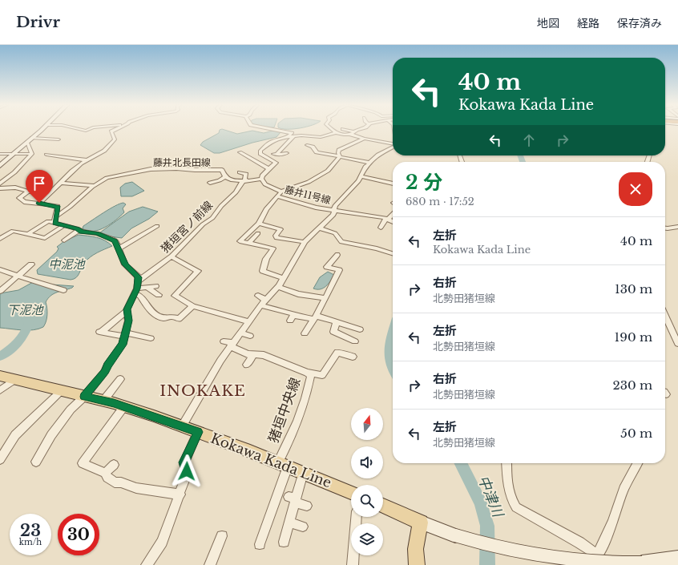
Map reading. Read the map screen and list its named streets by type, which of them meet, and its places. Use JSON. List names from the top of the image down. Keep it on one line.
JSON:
{"streets":{"main road":["Kokawa Kada Line"],"street":["藤井北長田線","藤井11号線","猪垣宮ノ前線","猪垣中央線"]},"crossings":[["藤井北長田線","猪垣宮ノ前線"],["猪垣中央線","Kokawa Kada Line"]],"districts":["INOKAKE"],"water":["中泥池","下泥池","中津川"],"north":"top","page":{"header":"Drivr","nav":["地図","経路","保存済み"],"turn":["40 m","Kokawa Kada Line"],"heading":["2 分","680 m · 17:52"],"list":[{"name":"左折","note":"Kokawa Kada Line","value":"40 m"},{"name":"右折","note":"北勢田猪垣線","value":"130 m"},{"name":"左折","note":"北勢田猪垣線","value":"190 m"},{"name":"右折","note":"北勢田猪垣線","value":"230 m"},{"name":"左折","note":"北勢田猪垣線","value":"50 m"}],"speed":"23 km/h","limit":"30"}}
